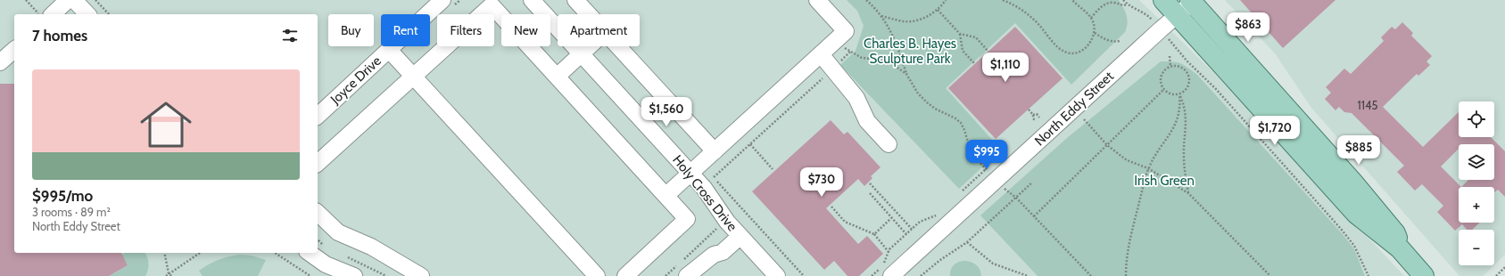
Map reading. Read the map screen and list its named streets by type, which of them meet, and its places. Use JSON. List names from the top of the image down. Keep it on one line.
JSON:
{"streets":{"street":["Joyce Drive","North Eddy Street","Holy Cross Drive"]},"parks":["Charles B. Hayes Sculpture Park","Irish Green"],"house_numbers":["1145"],"page":{"price":["$863","$1,110","$1,560","$1,720","$885","$995","$730"],"chip":["Buy","Rent","Filters","New","Apartment"],"heading":"7 homes","list":[{"name":"$995/mo","note":"3 rooms · 89 m² · North Eddy Street"}],"map_buttons":["+","−"]}}
